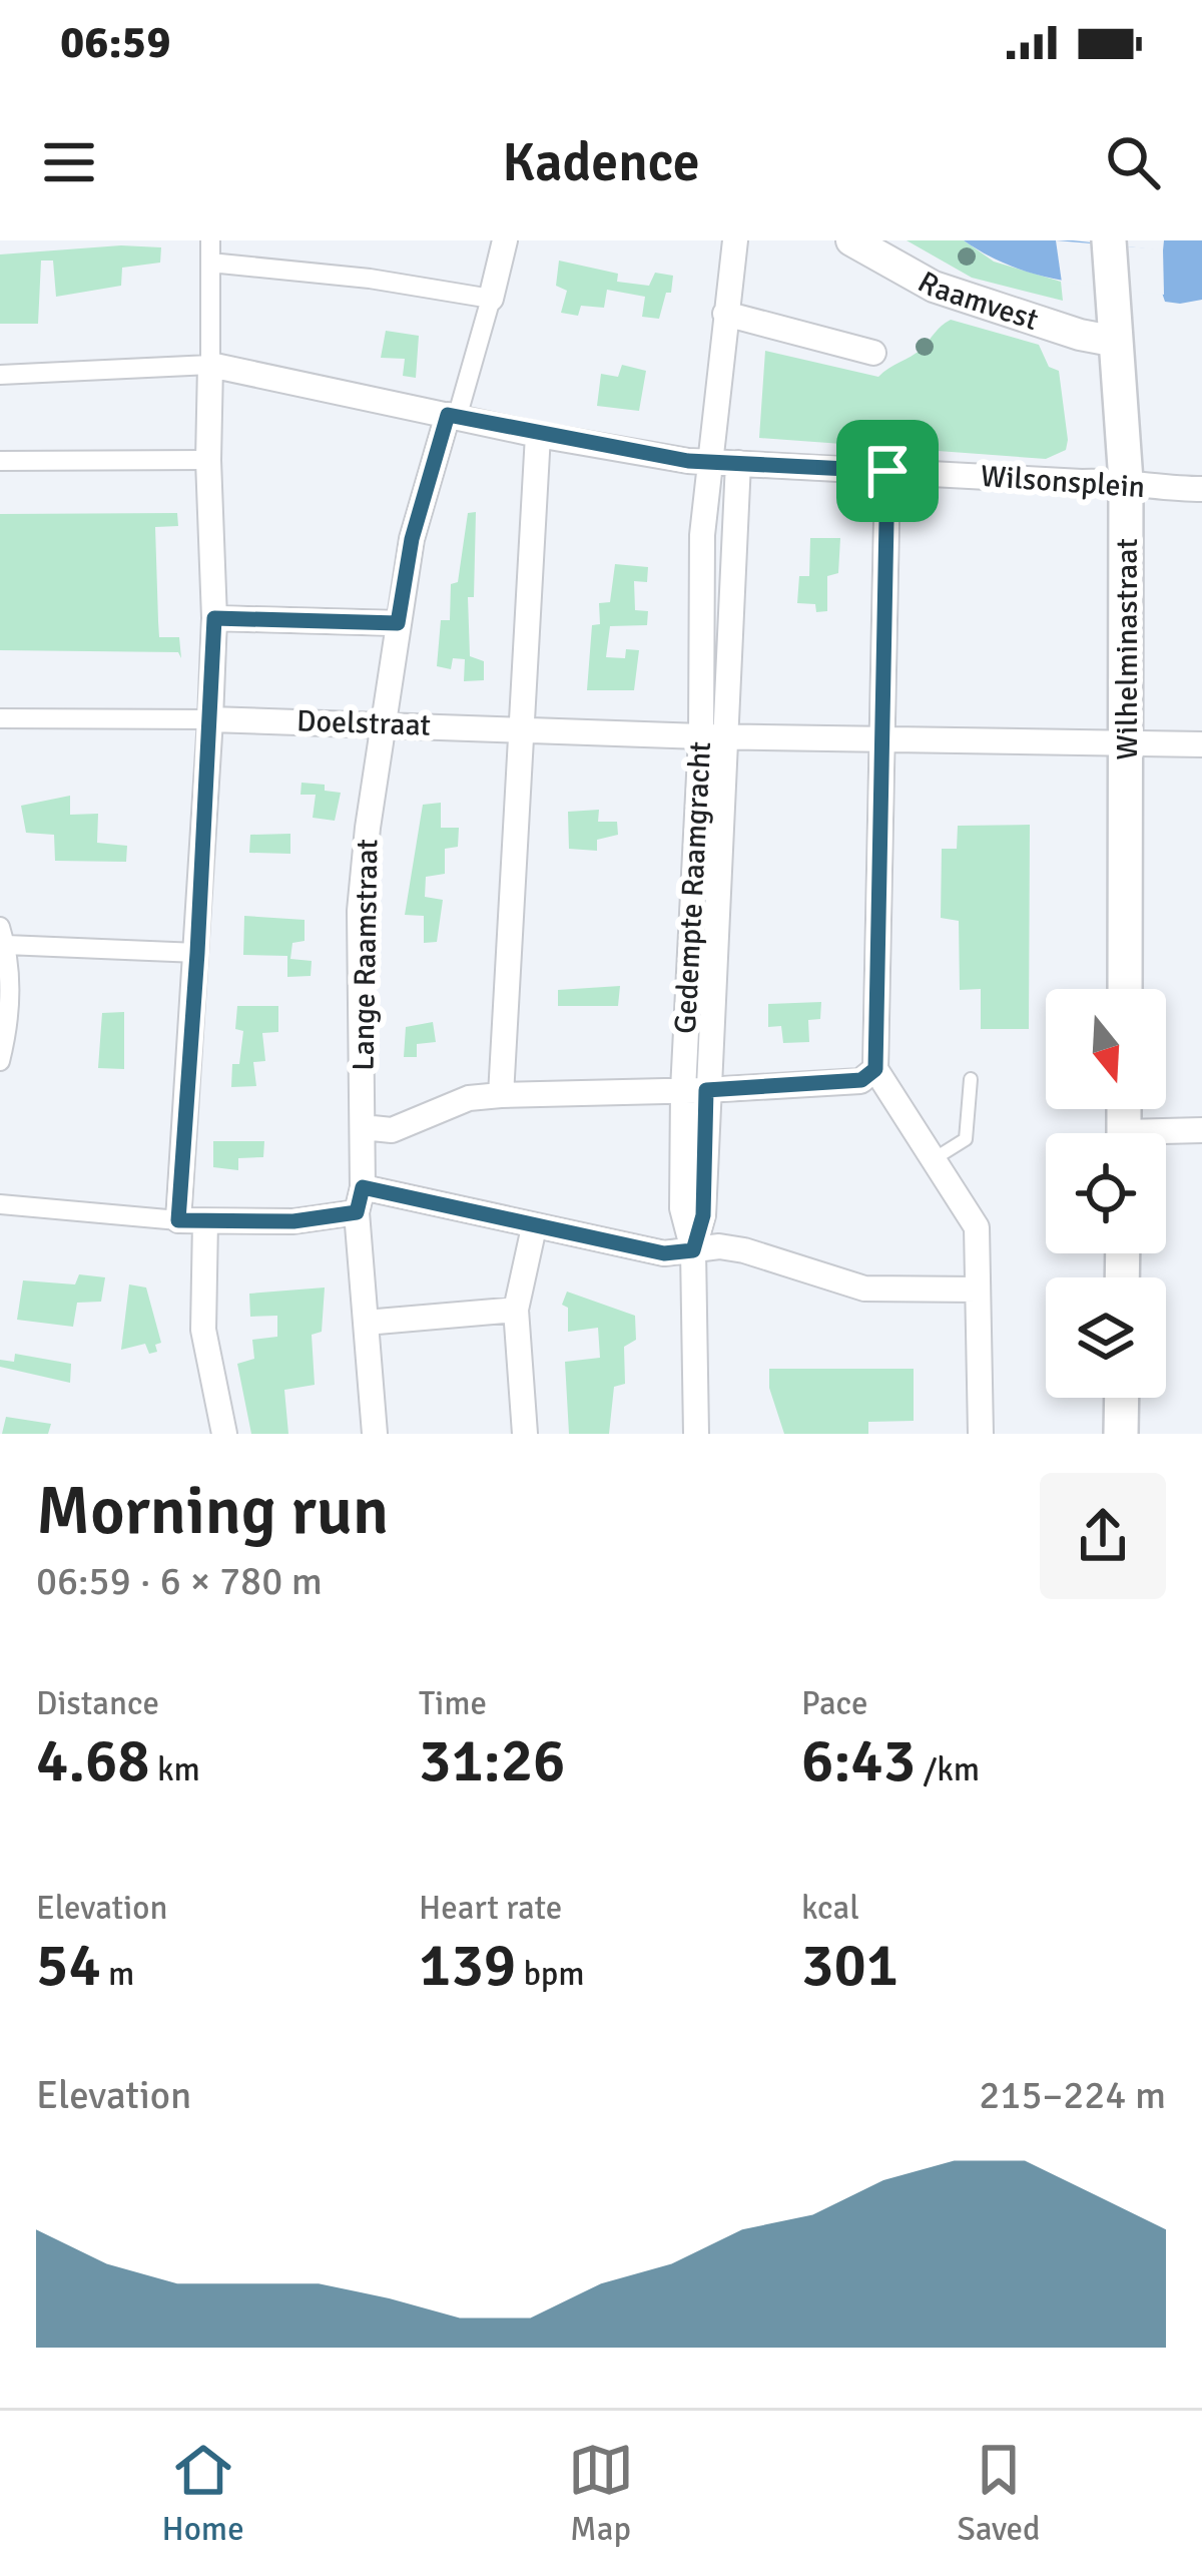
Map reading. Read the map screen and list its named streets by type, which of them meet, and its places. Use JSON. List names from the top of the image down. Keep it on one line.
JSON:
{"streets":{"main road":["Wilhelminastraat"],"street":["Raamvest","Wilsonsplein","Doelstraat","Gedempte Raamgracht","Lange Raamstraat"]},"crossings":[["Raamvest","Wilhelminastraat"],["Wilsonsplein","Wilhelminastraat"],["Wilsonsplein","Gedempte Raamgracht"],["Wilsonsplein","Lange Raamstraat"],["Wilhelminastraat","Doelstraat"],["Doelstraat","Gedempte Raamgracht"],["Doelstraat","Lange Raamstraat"]],"north":"bottom","page":{"status":"06:59","header":"Kadence","heading":["Morning run","06:59 · 6 × 780 m"],"stats":[["Distance","4.68 km"],["Time","31:26"],["Pace","6:43 /km"],["Elevation","54 m"],["Heart rate","139 bpm"],["kcal","301"]],"chart":["Elevation","215–224 m"],"tabs":["Home","Map","Saved"]}}
